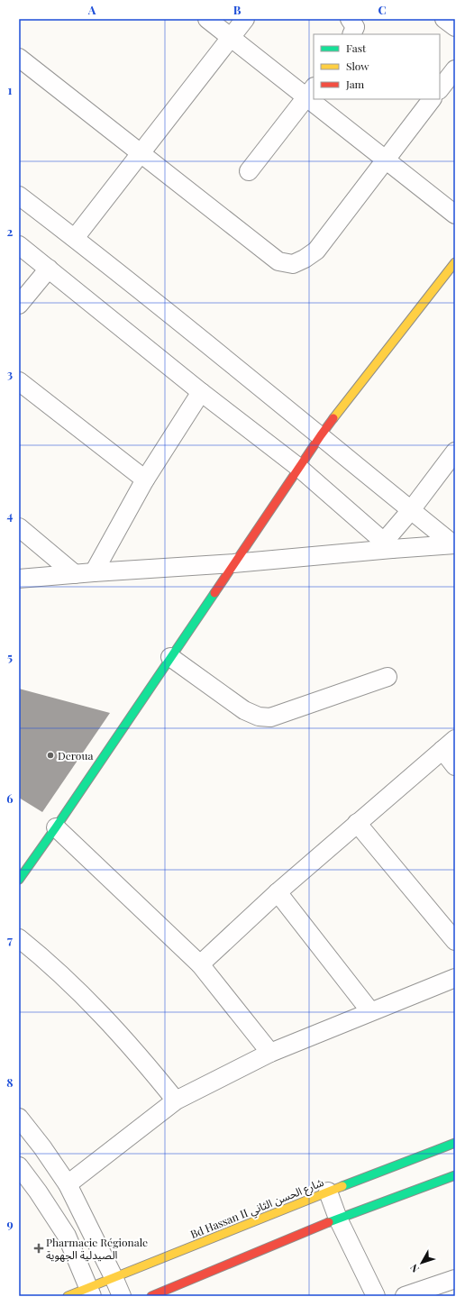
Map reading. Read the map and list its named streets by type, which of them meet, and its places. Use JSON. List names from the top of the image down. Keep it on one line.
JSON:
{"streets":{"street":["Bd Hassan II شارع الحسن الثاني"]},"places":{"other":["Deroua"],"health":["Pharmacie Régionale الصيدلية الجهوية"]},"legend":["Fast","Slow","Jam"],"north":"bottom left","grid":{"columns":["A","B","C"],"rows":["1","2","3","4","5","6","7","8","9"]}}
